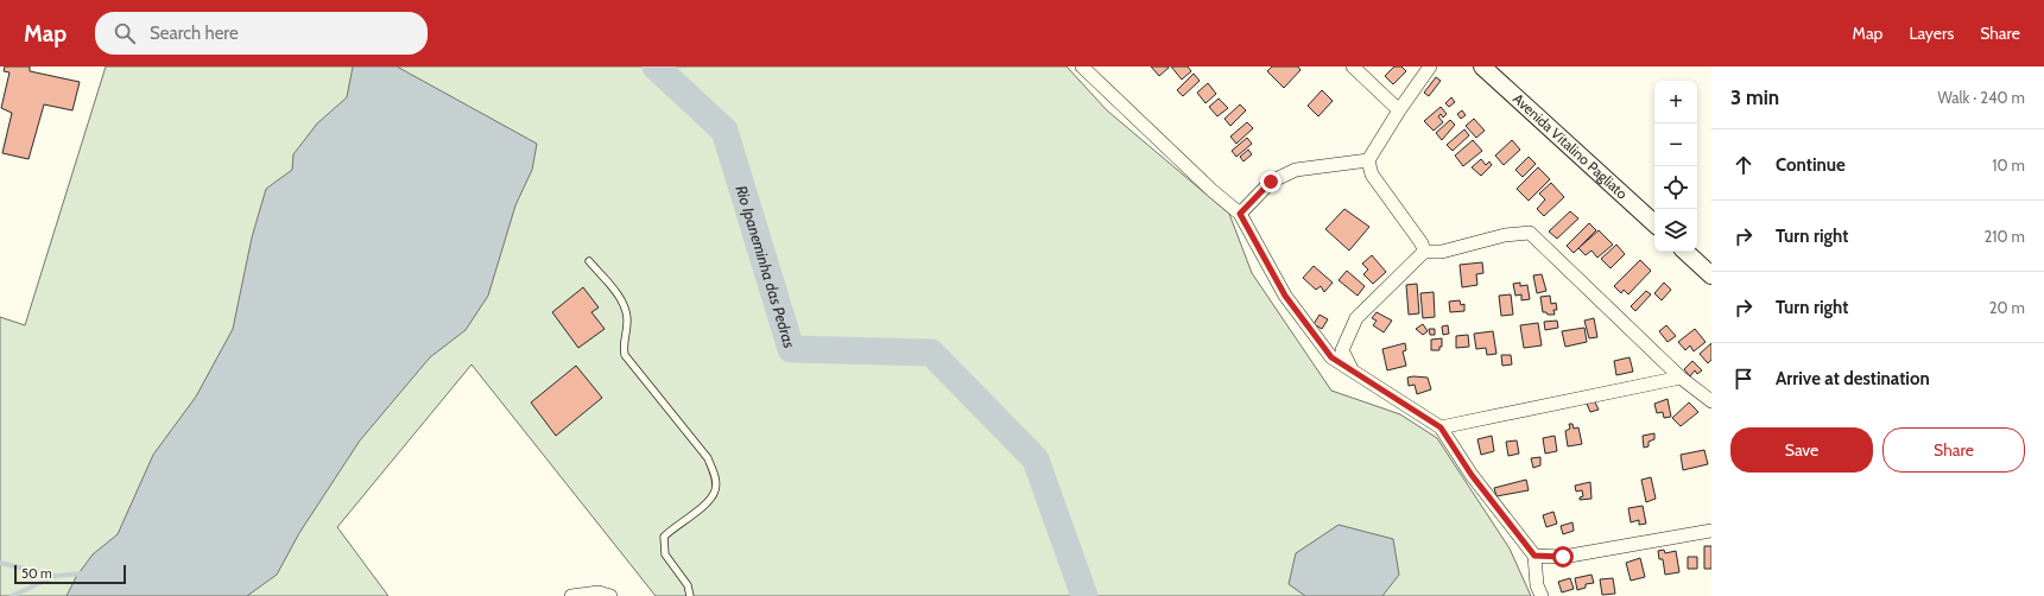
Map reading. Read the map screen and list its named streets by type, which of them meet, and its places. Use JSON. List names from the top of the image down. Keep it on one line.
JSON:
{"streets":{"street":["Avenida Vitalino Pagliato"]},"water":["Rio Ipaneminha das Pedras"],"scale_bar":"50 m","page":{"header":"Map","search":"Search here","nav":["Map","Layers","Share"],"heading":["3 min","Walk · 240 m"],"map_buttons":["+","−"],"list":[["Continue","10 m"],["Turn right","210 m"],["Turn right","20 m"],"Arrive at destination"],"buttons":["Save","Share"],"scale":"50 m"}}
